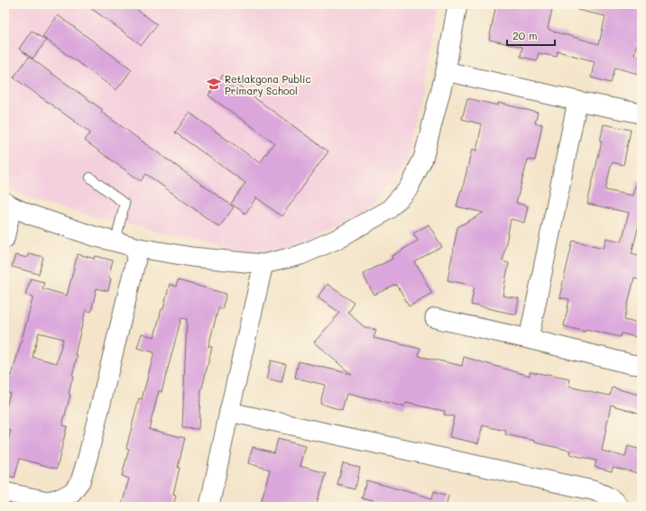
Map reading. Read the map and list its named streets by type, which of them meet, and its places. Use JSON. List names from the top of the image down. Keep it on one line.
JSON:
{"places":{"school or university":["Retlakgona Public Primary School"]},"scale_bar":"20 m"}
